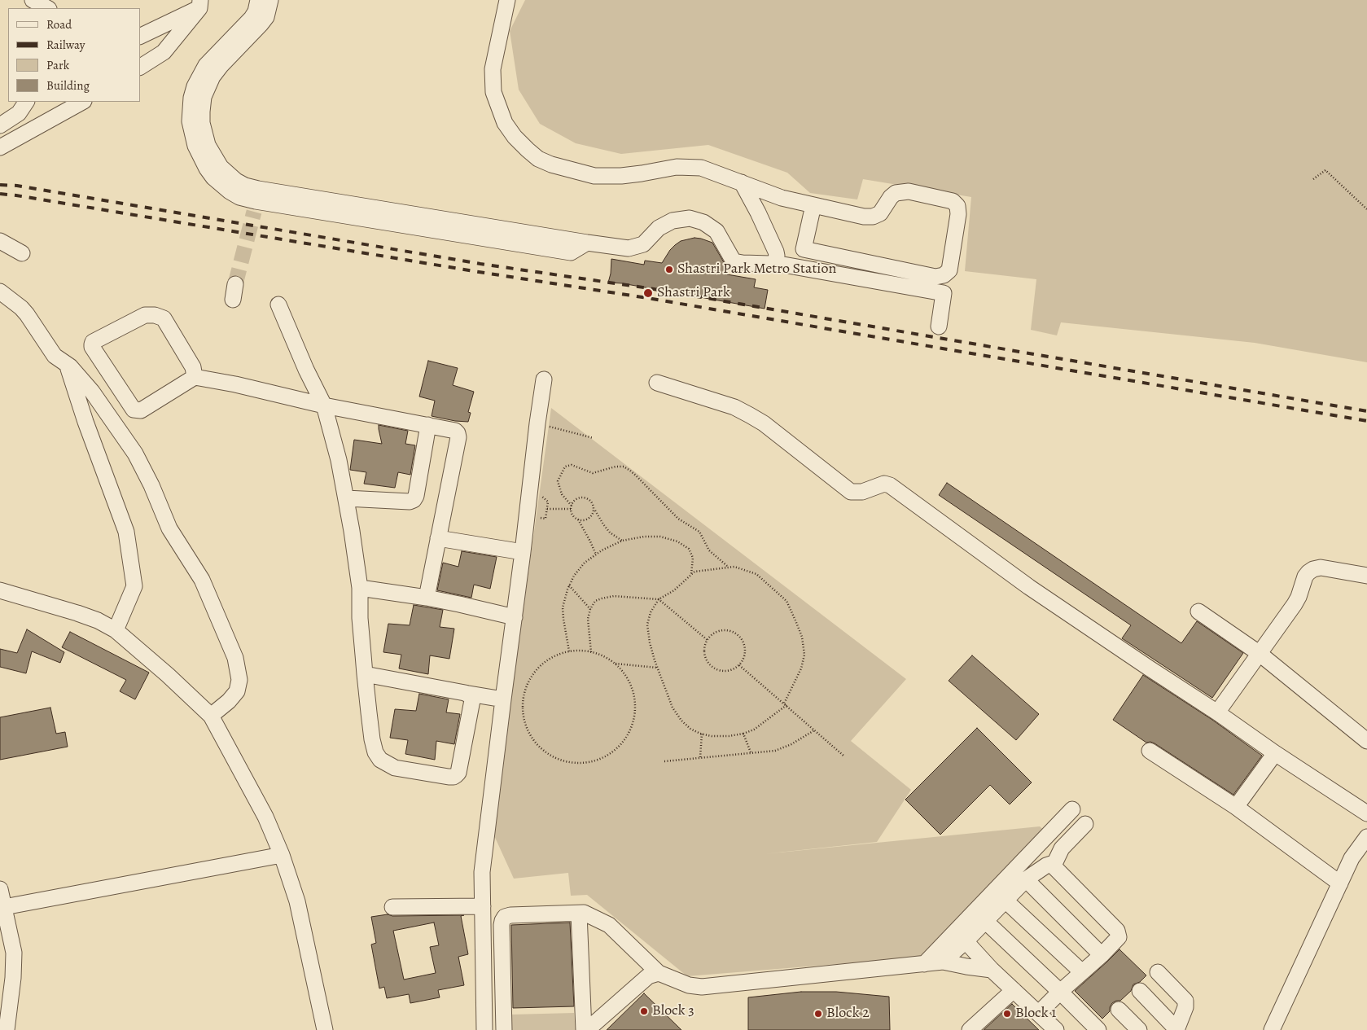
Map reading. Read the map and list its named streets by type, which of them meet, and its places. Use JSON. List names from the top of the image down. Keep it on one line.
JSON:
{"places":["Shastri Park Metro Station","Shastri Park","Block 3","Block 2","Block 1"],"legend":["Road","Railway","Park","Building"]}
